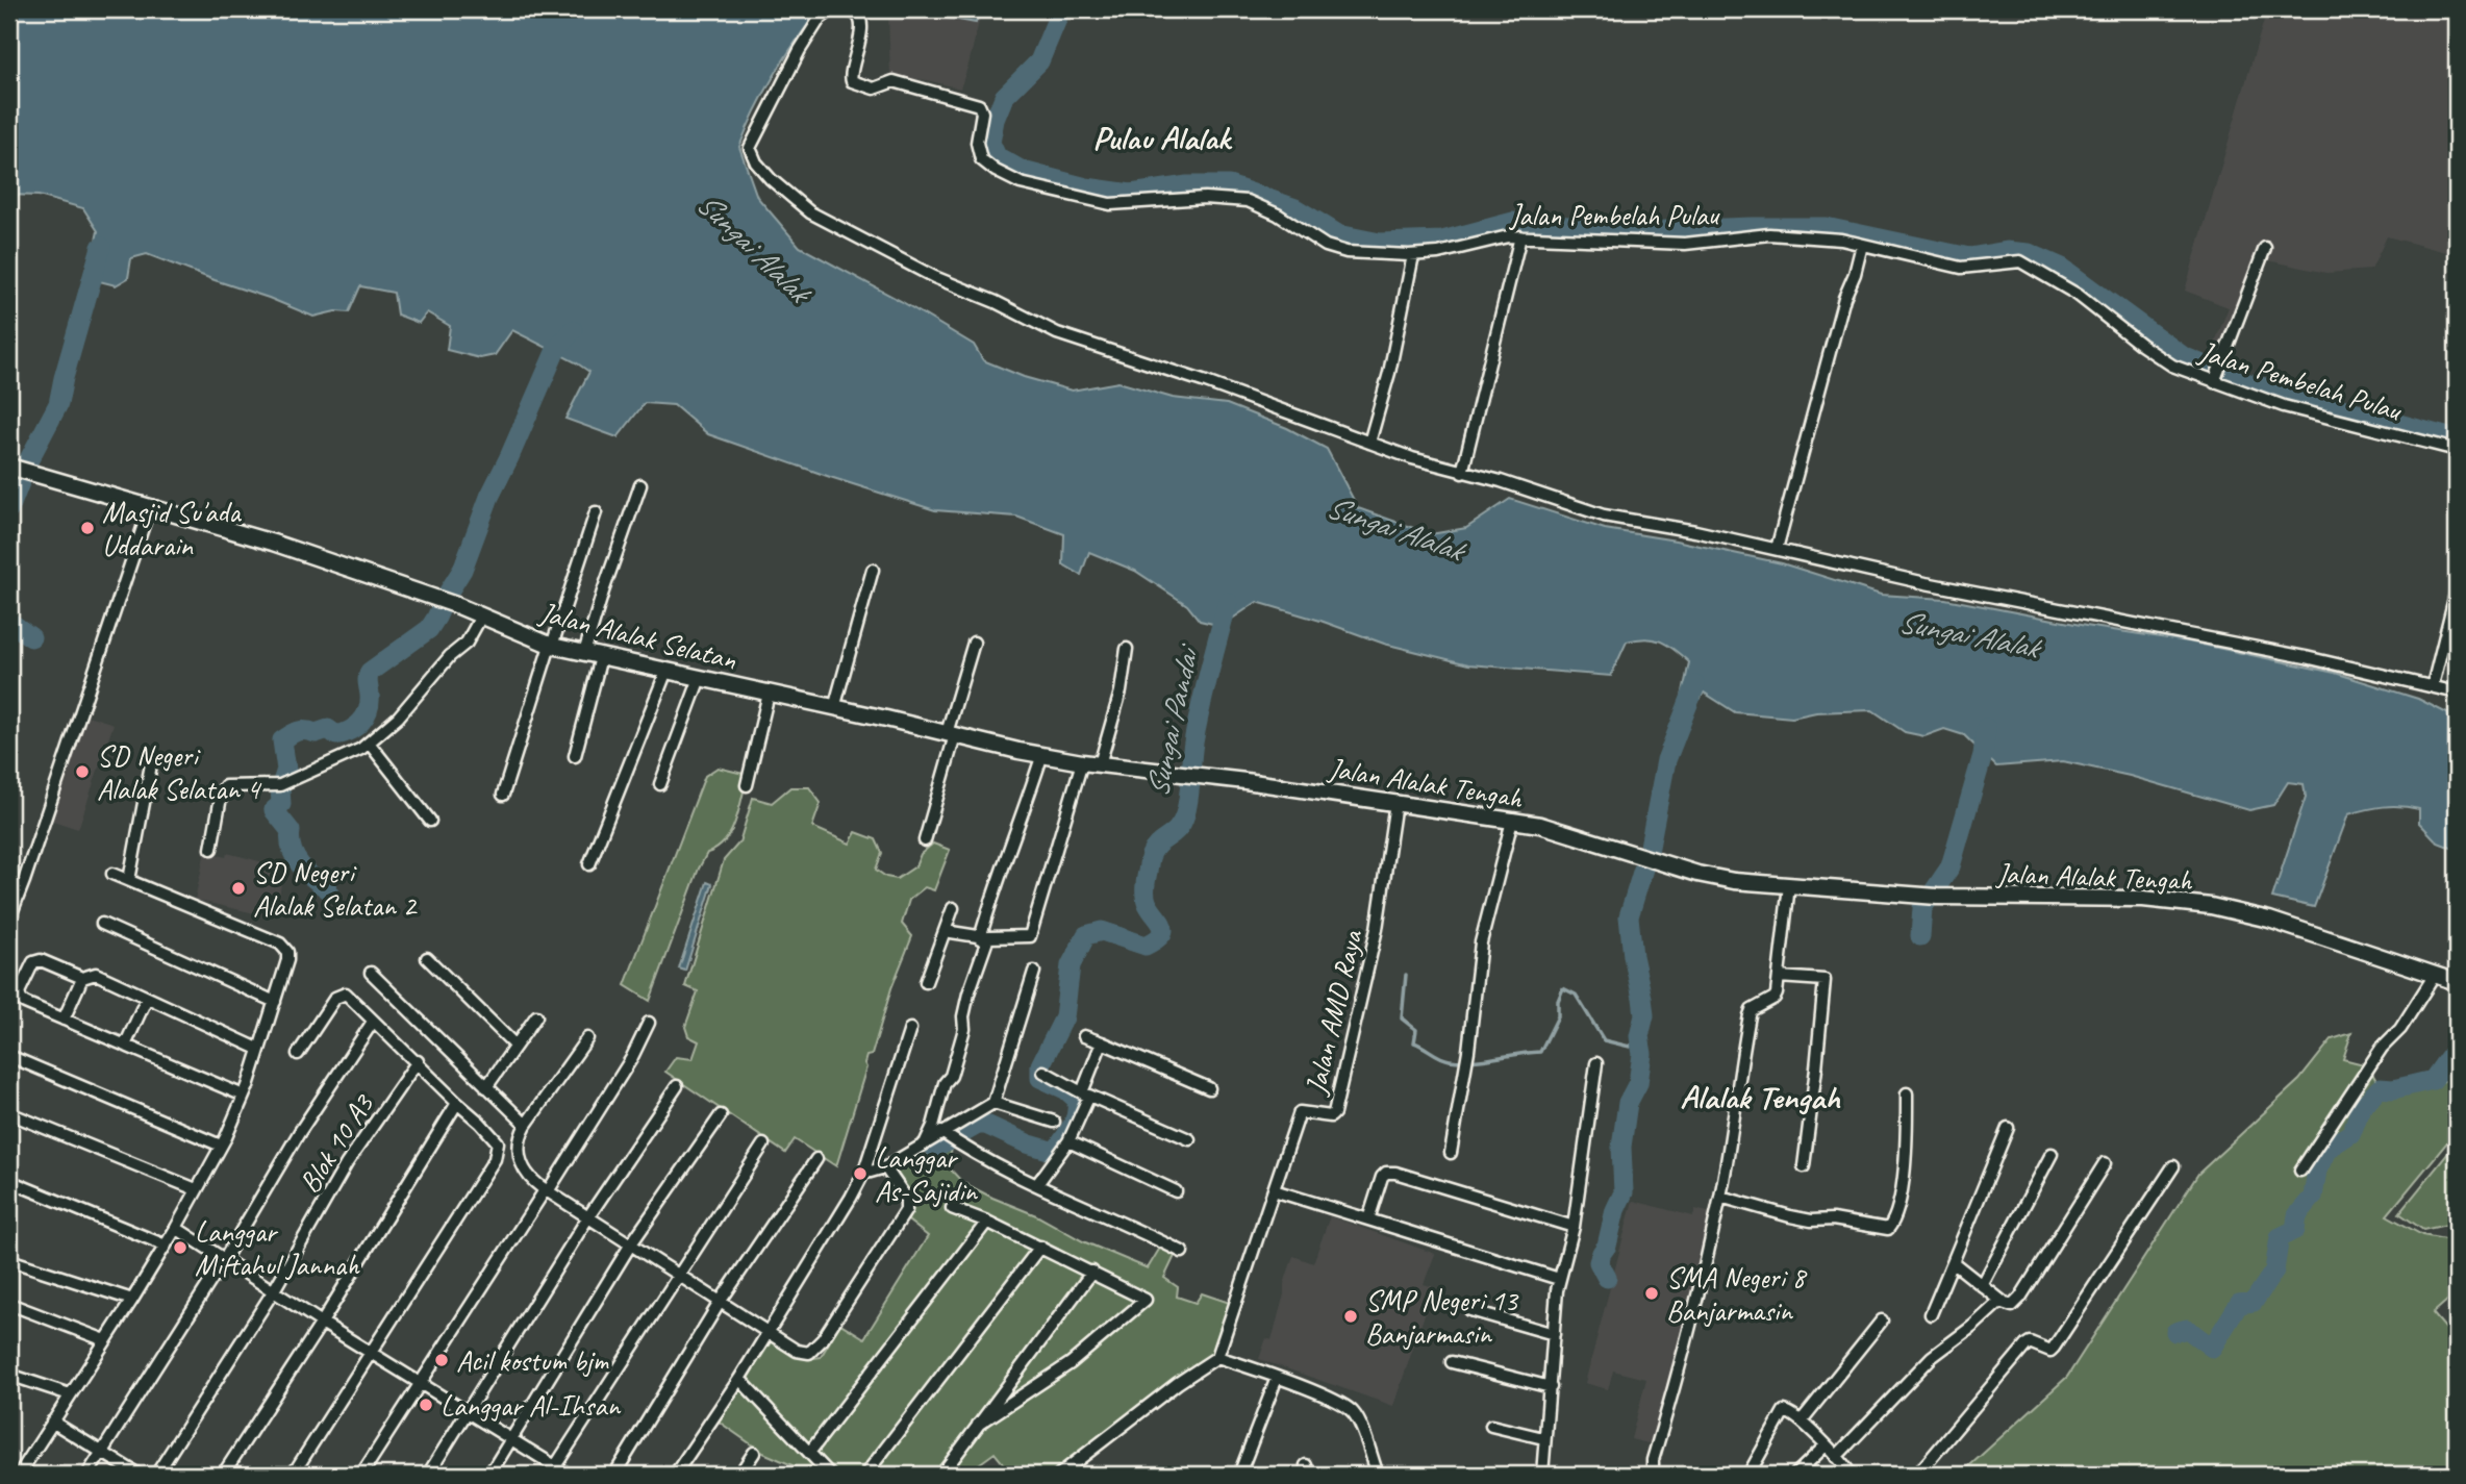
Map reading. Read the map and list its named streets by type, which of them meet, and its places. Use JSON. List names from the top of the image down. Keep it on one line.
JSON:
{"streets":{"street":["Jalan Pembelah Pulau","Jalan Alalak Selatan","Jalan Alalak Tengah","Jalan AMD Raya","Blok 10 A3"]},"crossings":[["Jalan Alalak Selatan","Jalan Alalak Tengah"],["Jalan Alalak Tengah","Jalan AMD Raya"]],"districts":["Pulau Alalak","Alalak Tengah"],"water":["Sungai Alalak","Sungai Pandai"],"places":["Masjid Su'ada Uddarain","SD Negeri Alalak Selatan 4","SD Negeri Alalak Selatan 2","Langgar As-Sajidin","Langgar Miftahul Jannah","SMA Negeri 8 Banjarmasin","SMP Negeri 13 Banjarmasin","Acil kostum bjm","Langgar Al-Ihsan"]}
